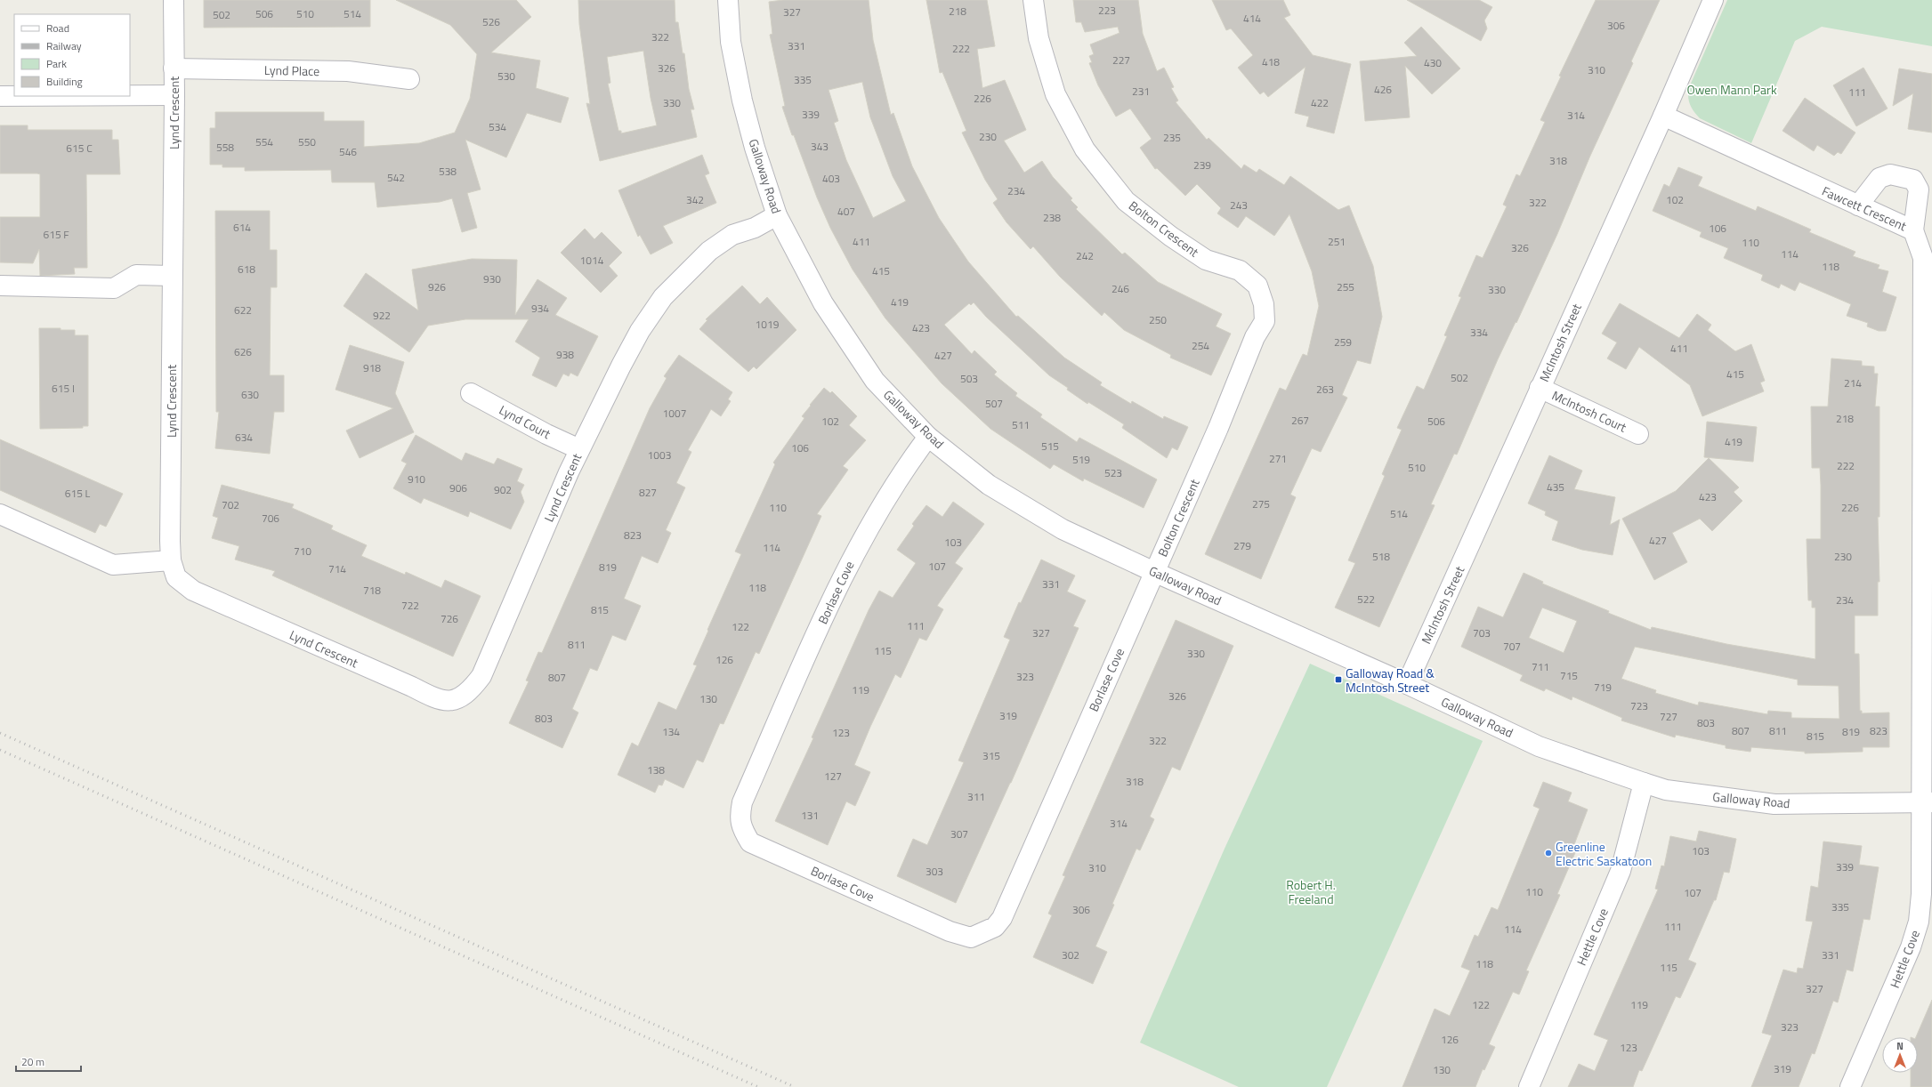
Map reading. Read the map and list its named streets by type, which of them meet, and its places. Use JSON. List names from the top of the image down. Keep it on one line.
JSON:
{"streets":{"street":["Lynd Place","Lynd Crescent","Galloway Road","Fawcett Crescent","Bolton Crescent","McIntosh Street","McIntosh Court","Lynd Court","Borlase Cove","Hettle Cove"]},"crossings":[["Lynd Place","Lynd Crescent"],["Lynd Crescent","Galloway Road"],["Lynd Crescent","Lynd Court"],["Galloway Road","Fawcett Crescent"],["Galloway Road","Bolton Crescent"],["Galloway Road","McIntosh Street"],["Galloway Road","Borlase Cove"],["Galloway Road","Hettle Cove"],["Fawcett Crescent","McIntosh Street"],["Fawcett Crescent","Hettle Cove"],["Bolton Crescent","Borlase Cove"],["McIntosh Street","McIntosh Court"]],"parks":["Owen Mann Park","Robert H. Freeland"],"places":{"transit":["Galloway Road & McIntosh Street"],"other":["Greenline Electric Saskatoon"]},"house_numbers":["223","218","327","506","510","514","502","414","526","306","322","331","222","227","418","430","326","310","530","335","426","231","111","226","330","422","339","314","534","230","235","554","550","343","558","615 C","546","318","239","538","542","403","234","342","102","322","243","407","238","614","106","615 F","411","251","110","326","114","242","1014","118","618","415","930","926","255","246","330","419","934","622","922","250","1019","423","334","259","254","411","626","938","427","918","415","502","503","214","615 I","263","630","507","1007","218","267","102","506","511","634","419","515","106","1003","271","519","222","510","523","910","435","906","902","827","615 L","423","275","702","110","226","514","706","823","427","103","279","114","710","518","230","107","819","714","331","118","718","522","234","722","815","726","111","122","327","703","811","707","115","330","126","711","715","323","807","719","119","326","130","723","319","727","803","803","807","811","823","134","819","123","815","322","315","138","127","318","311","131","314","307","103","339","310","303","110","107","335","306","111","114","302","331","118","115","327","122","119","323","126","123","319","130"],"legend":["Road","Railway","Park","Building"],"scale_bar":"20 m","north":"top"}
